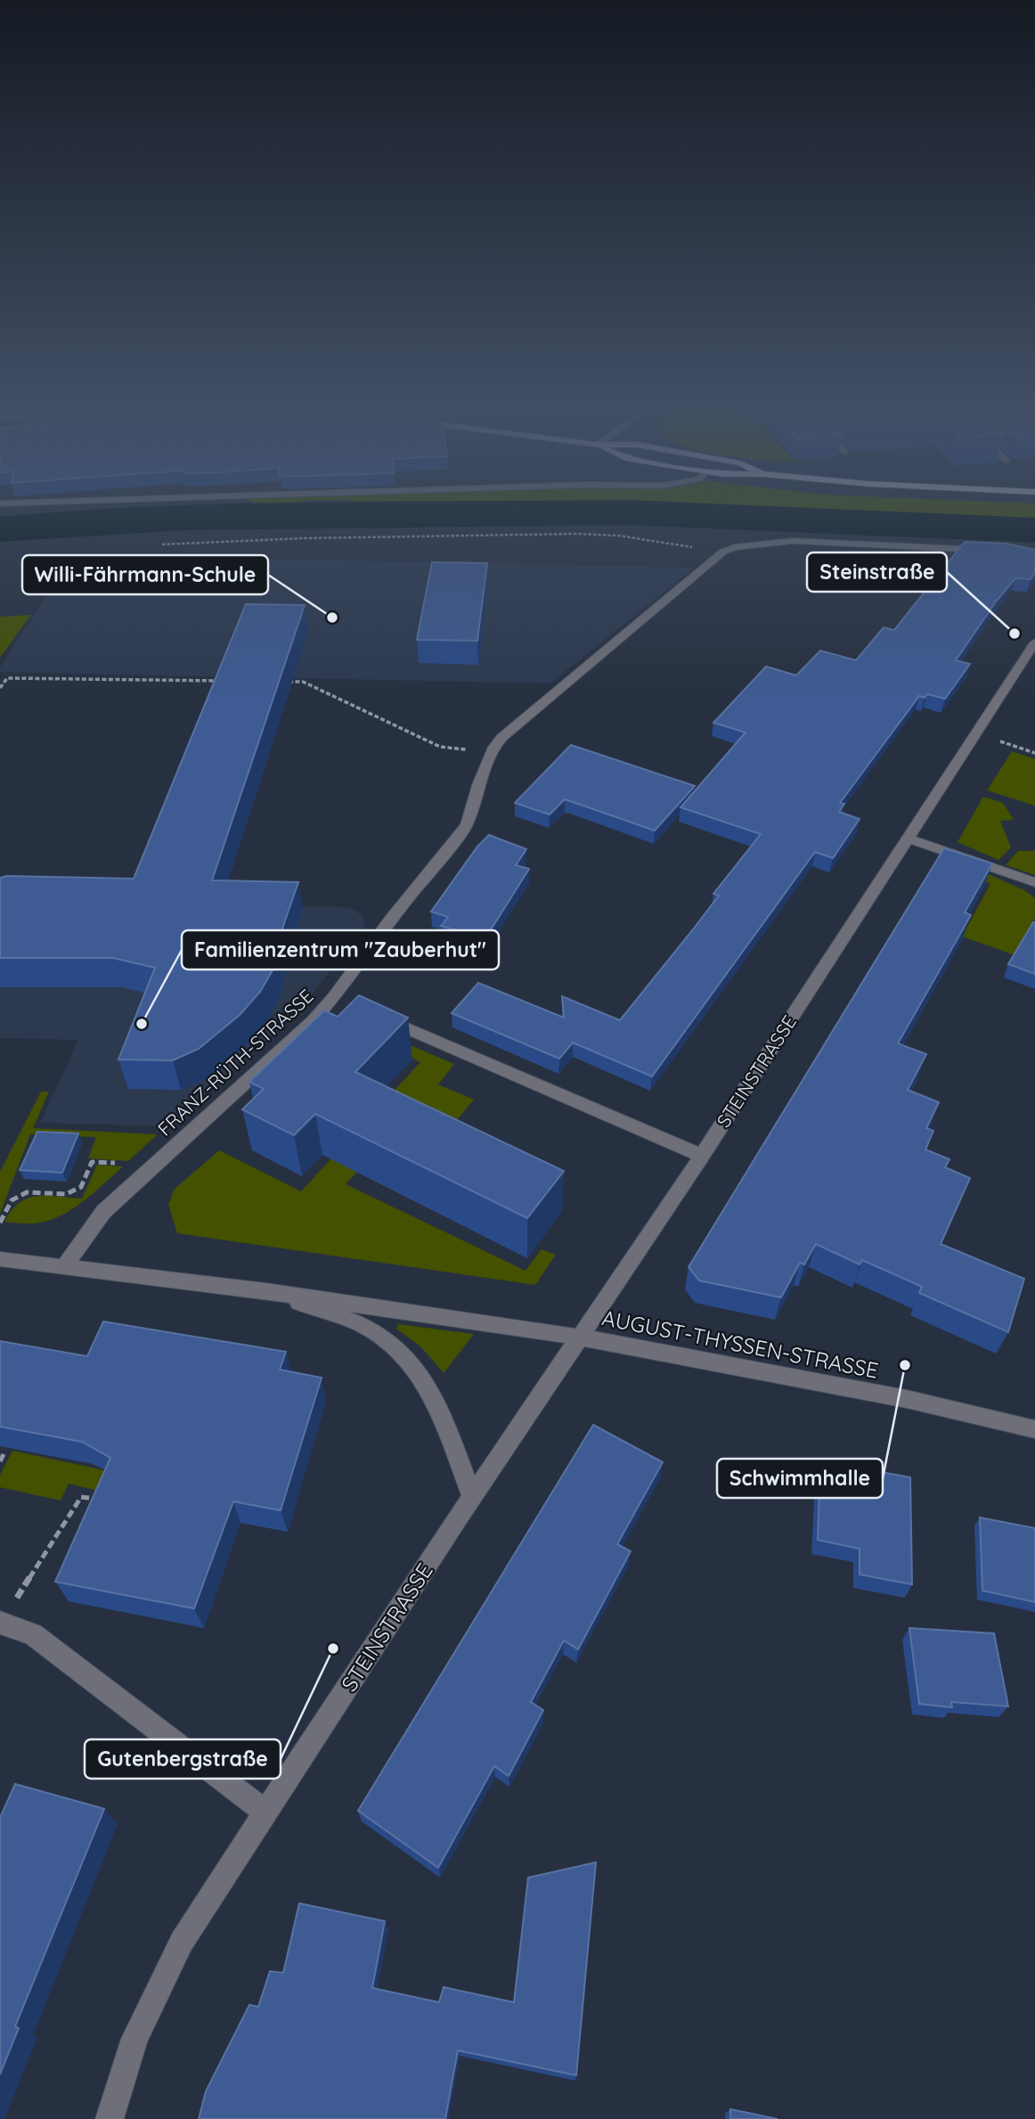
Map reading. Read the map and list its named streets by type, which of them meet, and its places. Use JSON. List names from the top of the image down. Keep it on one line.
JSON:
{"streets":{"street":["FRANZ-RÜTH-STRASSE","STEINSTRASSE","AUGUST-THYSSEN-STRASSE"]},"crossings":[["STEINSTRASSE","AUGUST-THYSSEN-STRASSE"]],"places":["Willi-Fährmann-Schule","Steinstraße","Familienzentrum \"Zauberhut\"","Schwimmhalle","Gutenbergstraße"]}
